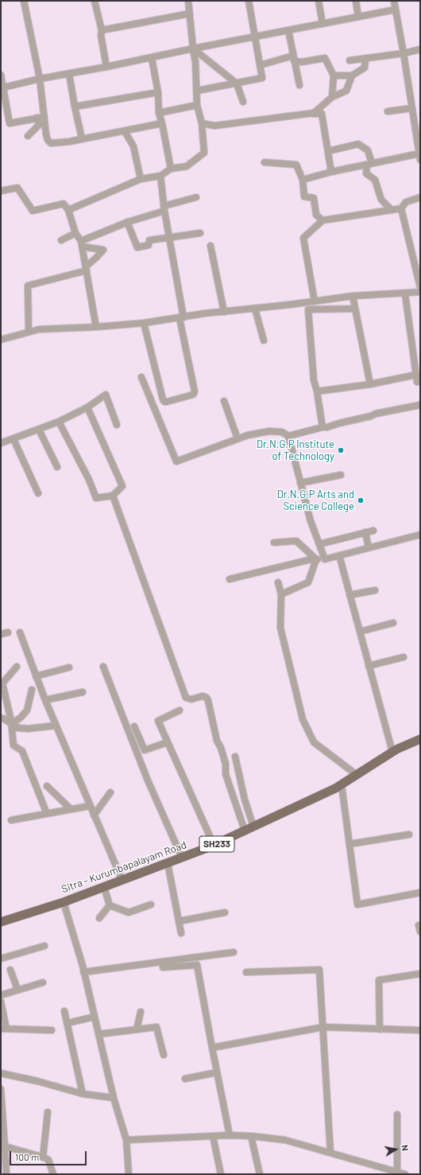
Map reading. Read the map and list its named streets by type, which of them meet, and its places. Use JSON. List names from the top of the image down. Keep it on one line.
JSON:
{"streets":{"main road":["SH233","Sitra - Kurumbapalayam Road"]},"places":["Dr.N.G.P Institute of Technology","Dr.N.G.P Arts and Science College"],"scale_bar":"100 m","north":"right"}
